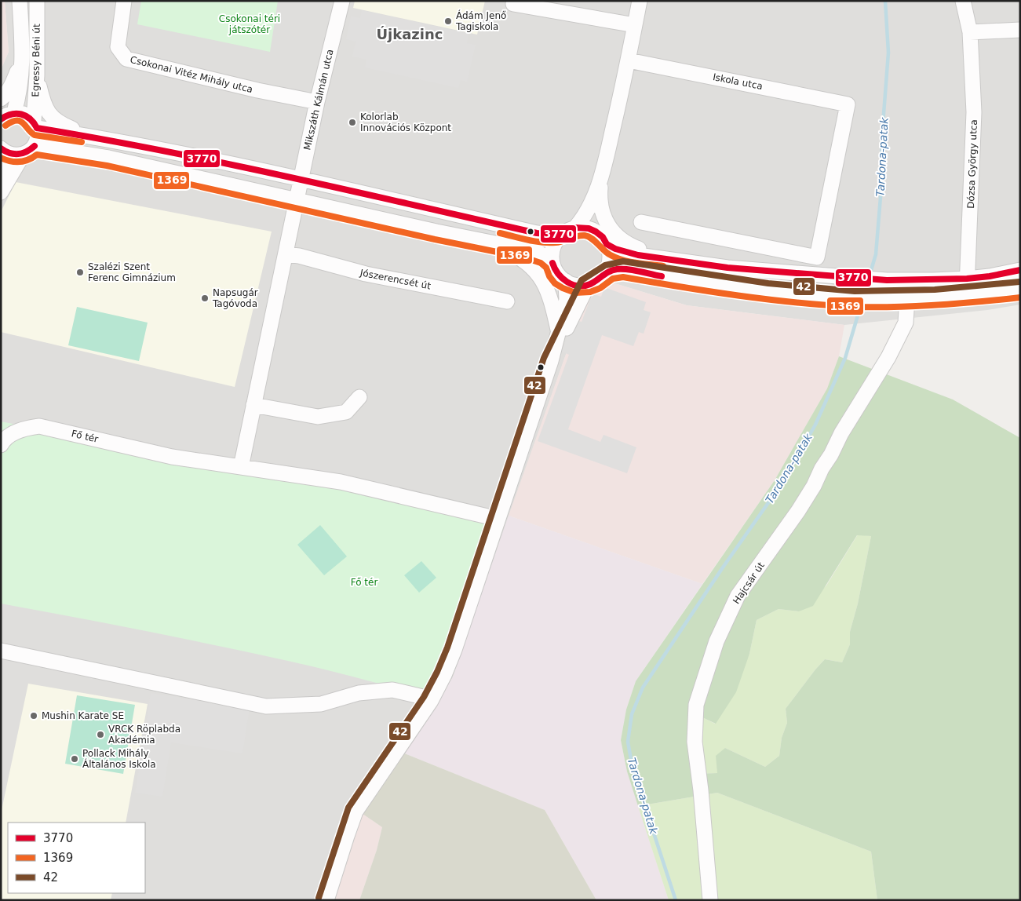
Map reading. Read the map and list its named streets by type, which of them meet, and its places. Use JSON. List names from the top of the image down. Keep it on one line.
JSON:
{"streets":{"street":["Egressy Béni út","Csokonai Vitéz Mihály utca","Iskola utca","Mikszáth Kálmán utca","Dózsa György utca","Jószerencsét út","Fő tér","Hajcsár út"]},"crossings":[["Csokonai Vitéz Mihály utca","Mikszáth Kálmán utca"],["Mikszáth Kálmán utca","Jószerencsét út"],["Mikszáth Kálmán utca","Fő tér"]],"districts":["Újkazinc"],"water":["Tardona-patak"],"parks":["Csokonai téri játszótér","Fő tér"],"places":["Ádám Jenő Tagiskola","Kolorlab Innovációs Központ","Szalézi Szent Ferenc Gimnázium","Napsugár Tagóvoda","Mushin Karate SE","VRCK Röplabda Akadémia","Pollack Mihály Általános Iskola"],"lines":["transit line 3770","transit line 1369","transit line 42"],"legend":["3770","1369","42"]}
